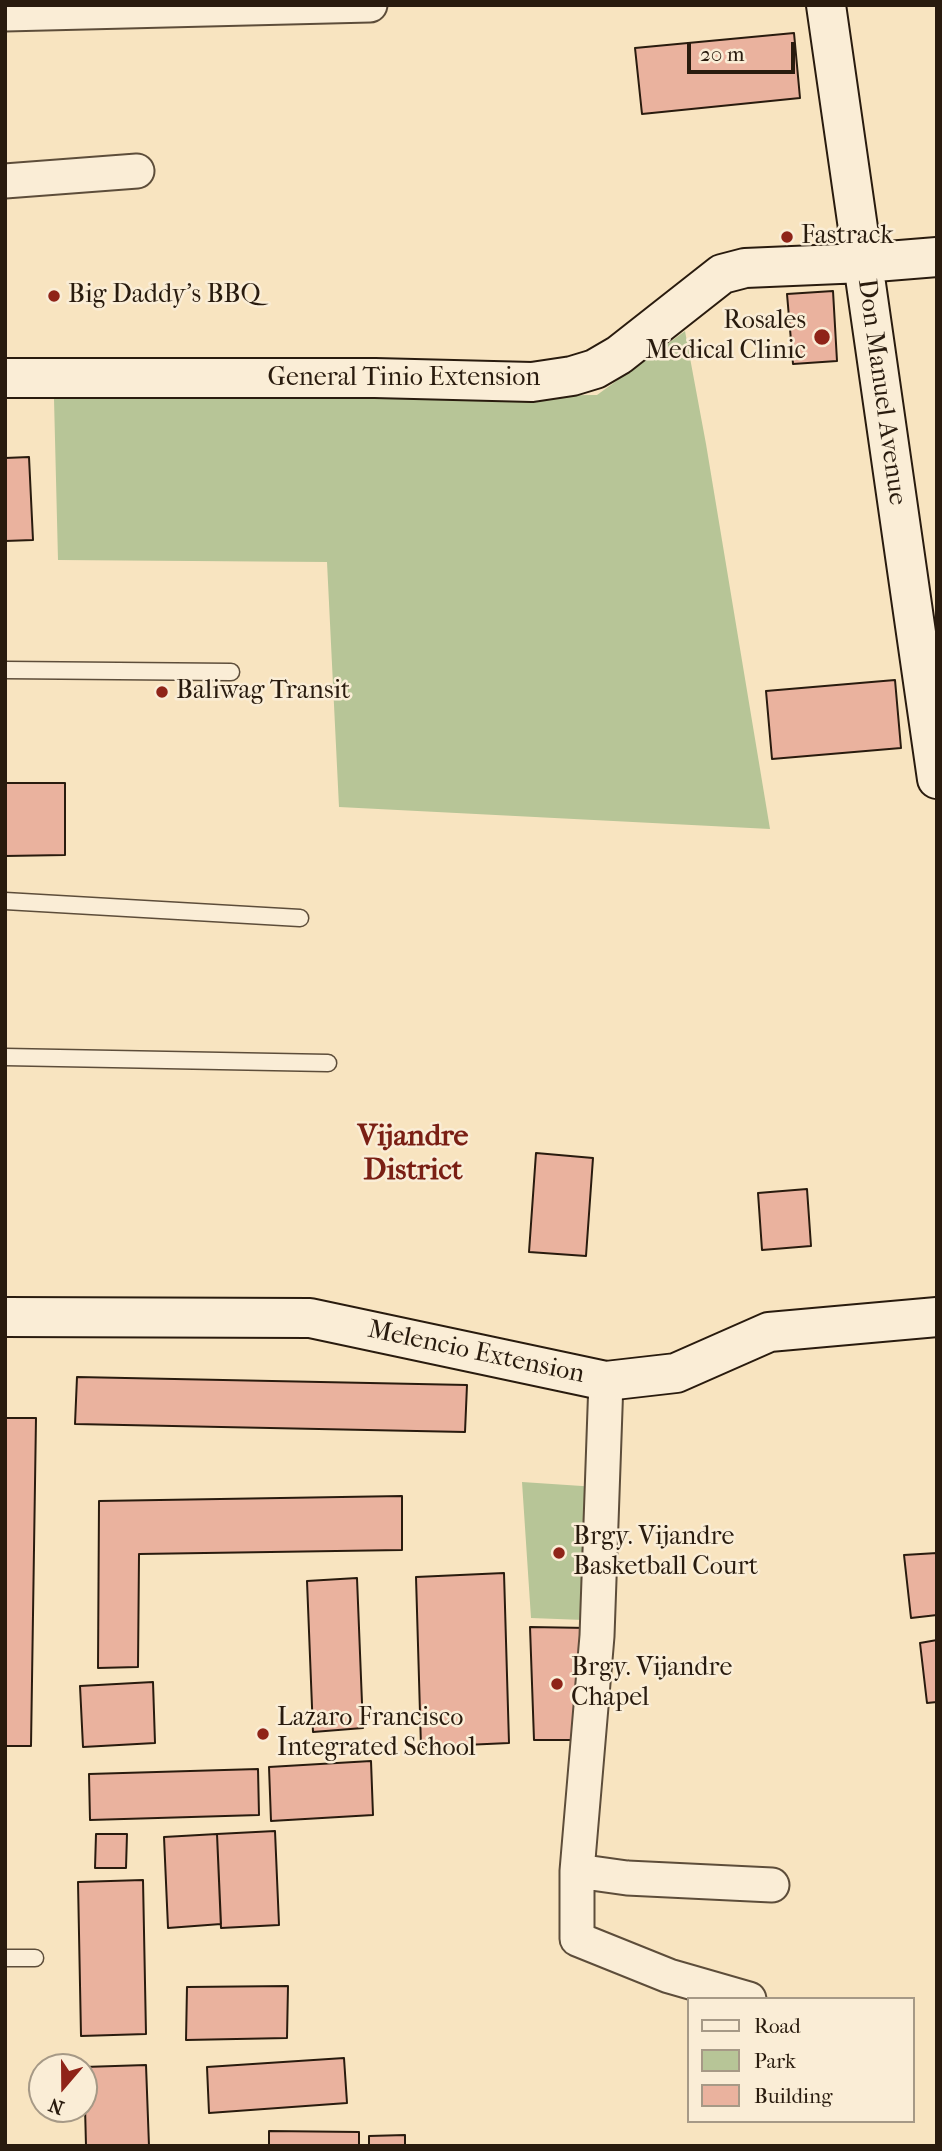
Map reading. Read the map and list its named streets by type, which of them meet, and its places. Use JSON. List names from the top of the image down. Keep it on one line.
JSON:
{"streets":{"street":["General Tinio Extension","Don Manuel Avenue","Melencio Extension"]},"crossings":[["General Tinio Extension","Don Manuel Avenue"]],"districts":["Vijandre District"],"places":["Fastrack","Big Daddy's BBQ","Rosales Medical Clinic","Baliwag Transit","Brgy. Vijandre Basketball Court","Brgy. Vijandre Chapel","Lazaro Francisco Integrated School"],"legend":["Road","Park","Building"],"scale_bar":"20 m","north":"bottom"}
